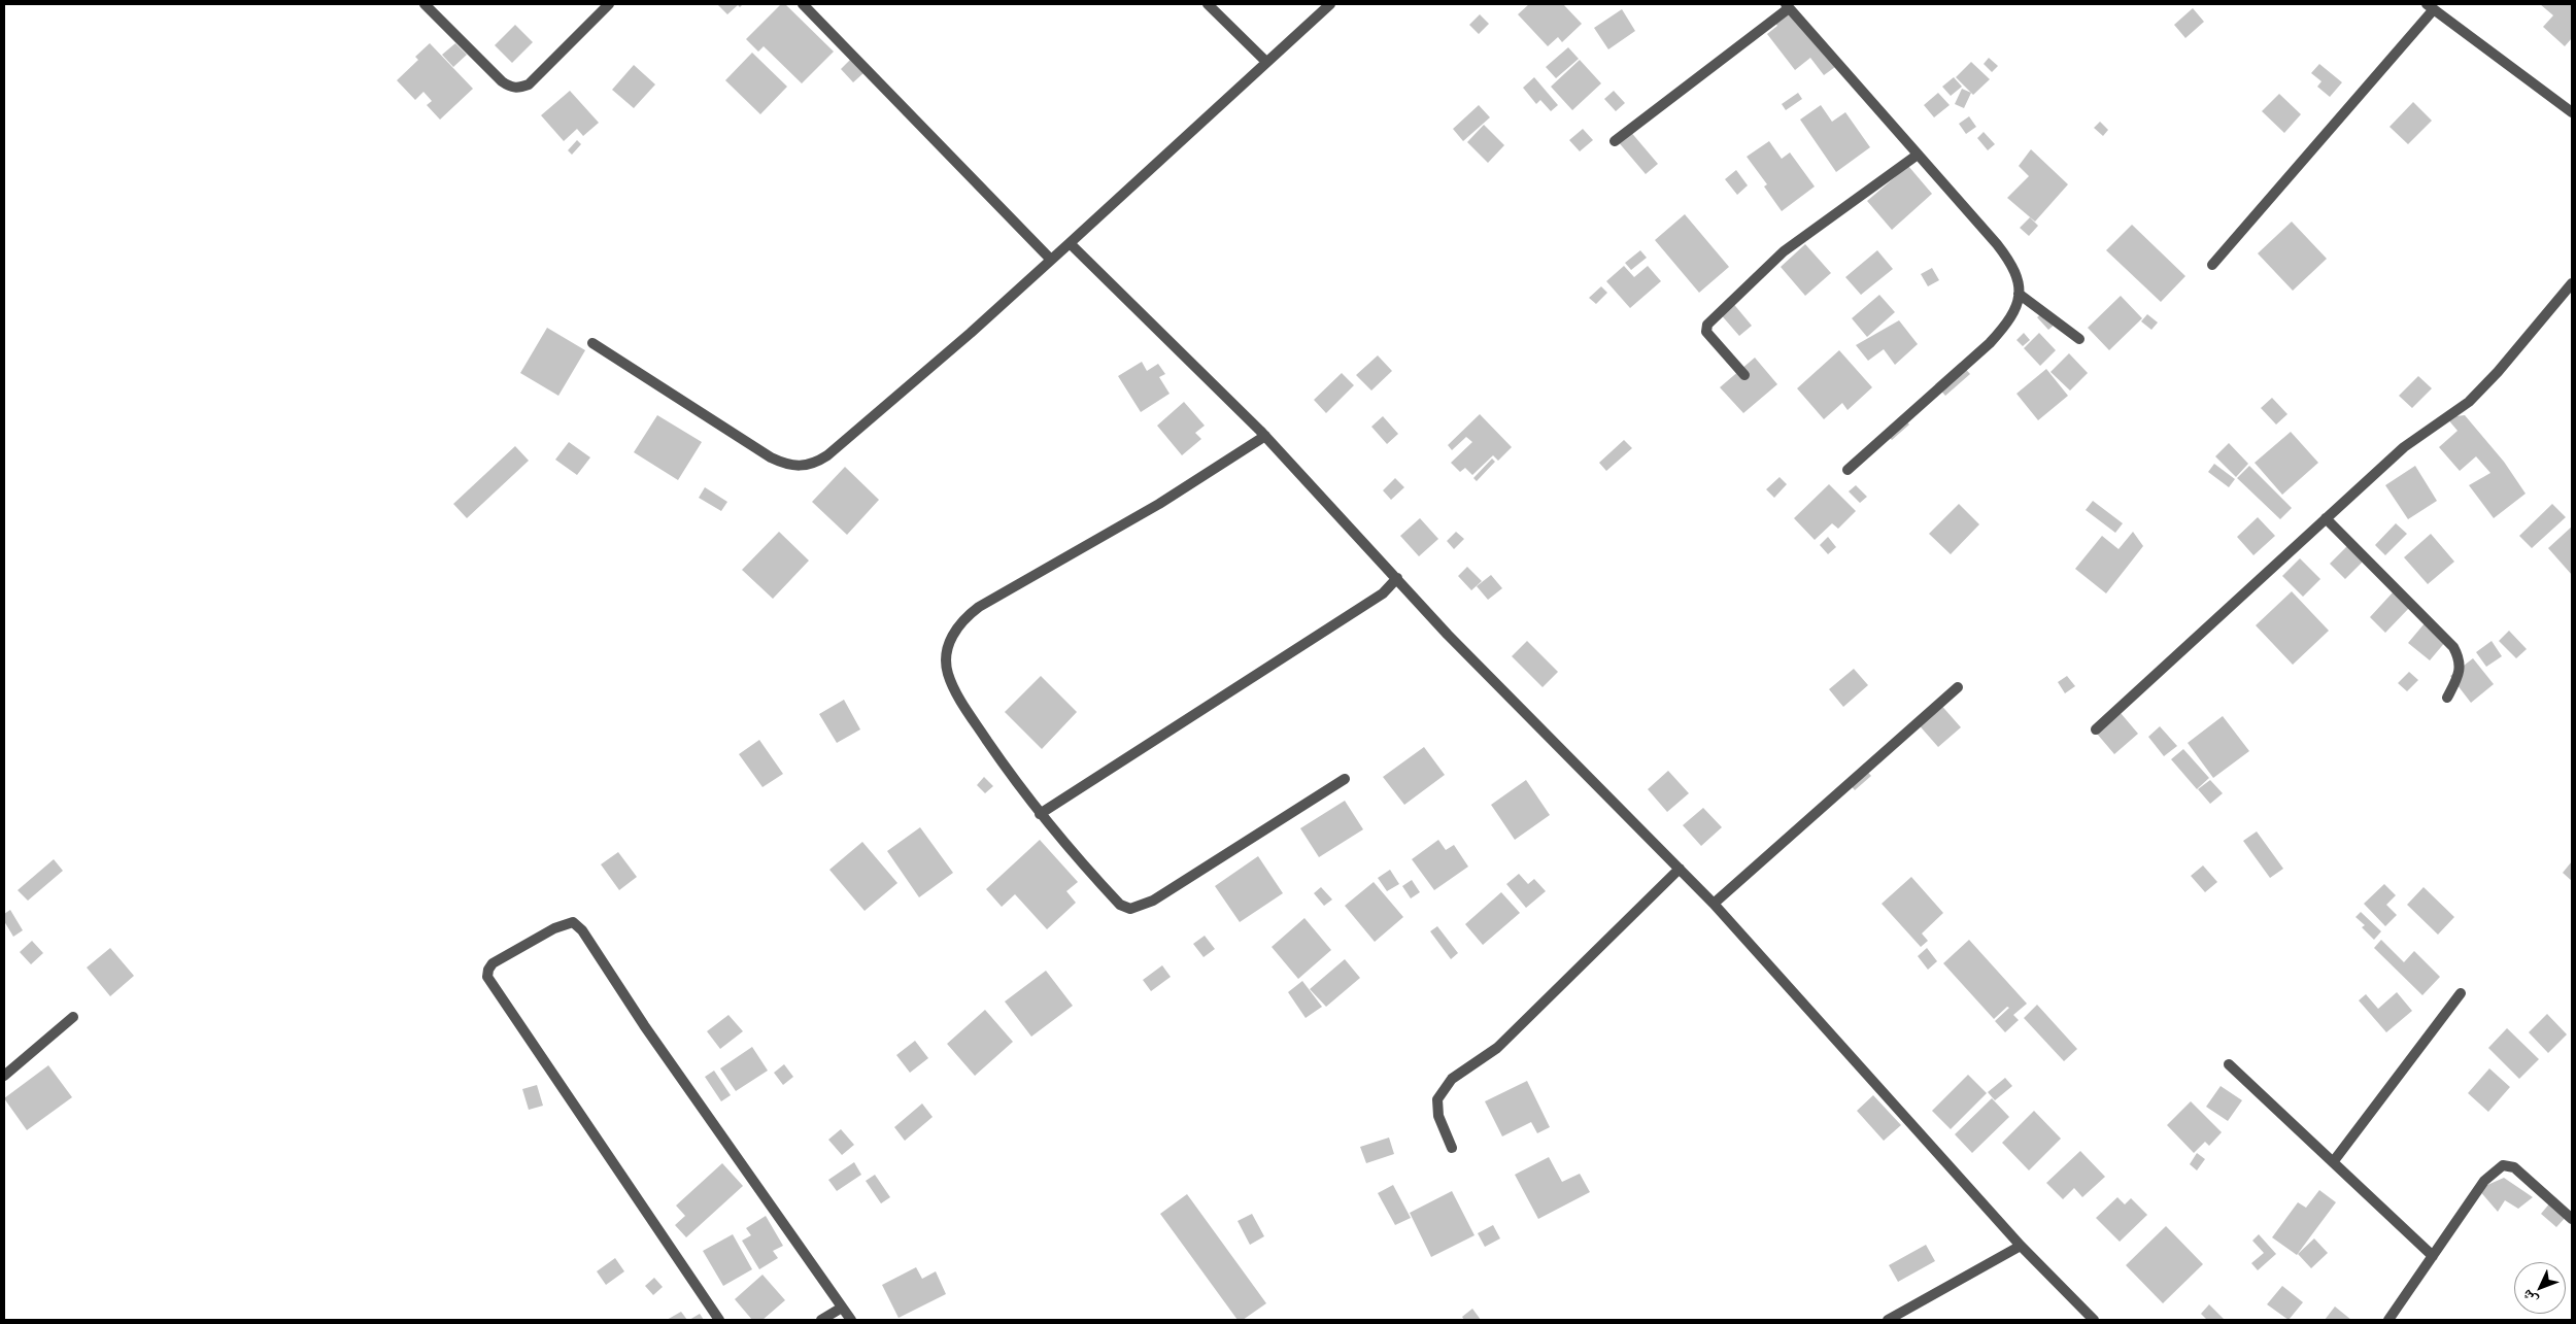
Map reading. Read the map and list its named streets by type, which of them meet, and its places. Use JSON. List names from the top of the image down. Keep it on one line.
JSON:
{"north":"bottom left"}
